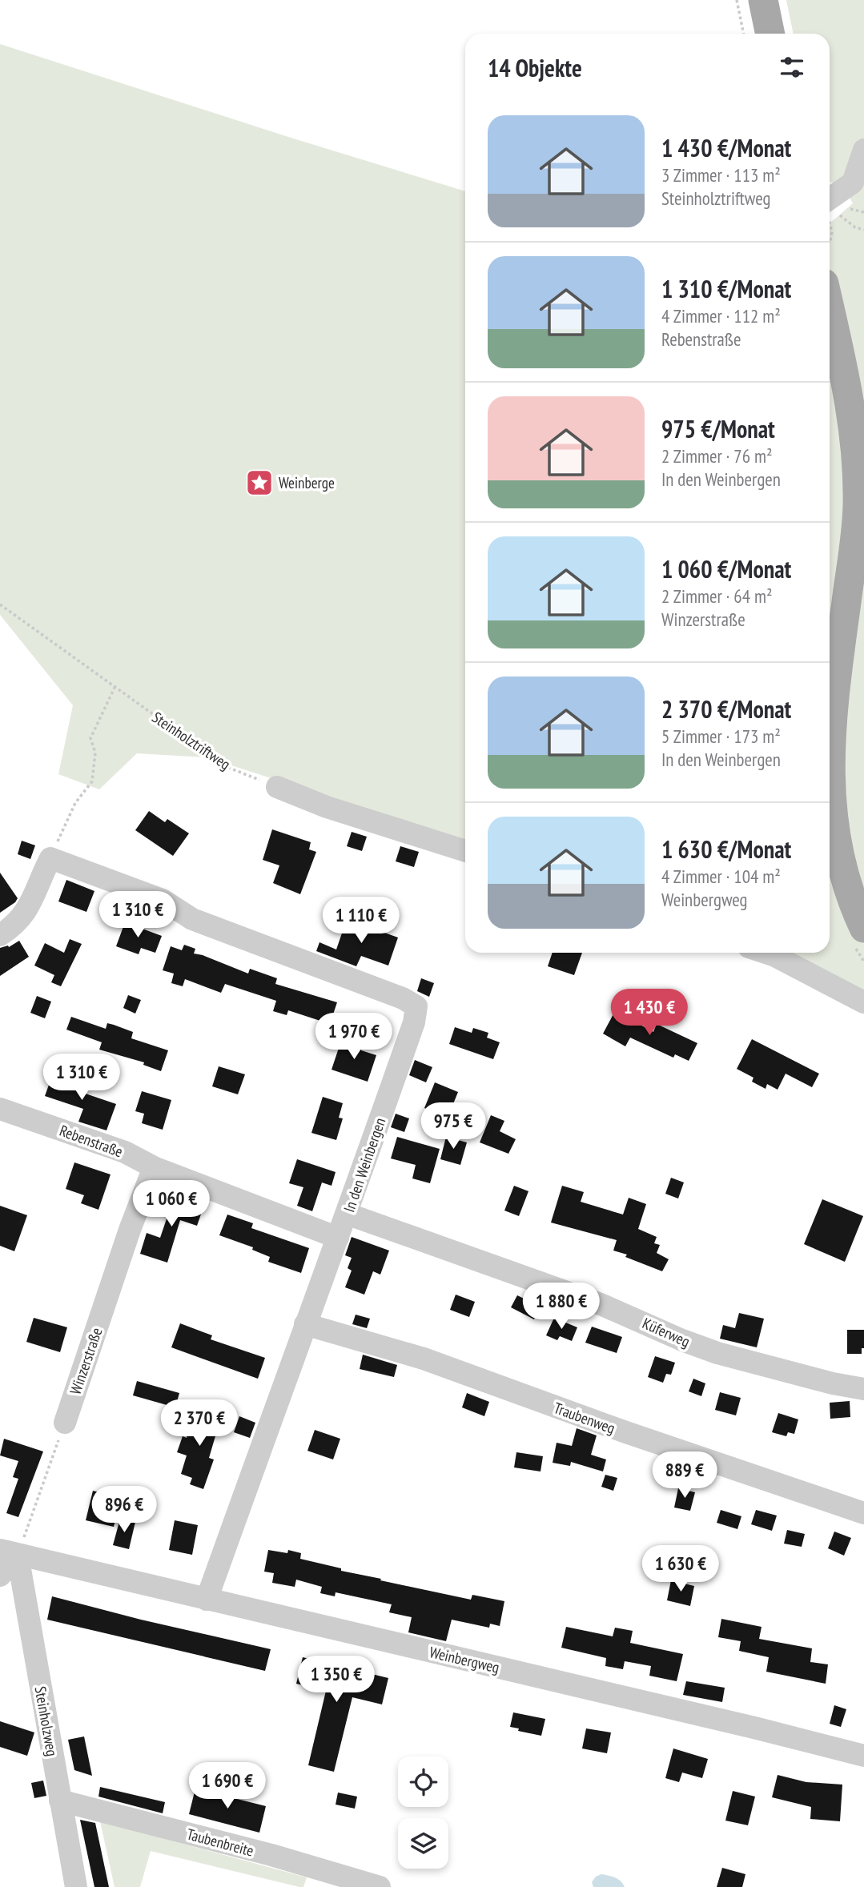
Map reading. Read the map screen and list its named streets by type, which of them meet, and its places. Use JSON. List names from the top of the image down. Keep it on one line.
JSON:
{"streets":{"street":["Rebenstraße","In den Weinbergen","Küferweg","Winzerstraße","Traubenweg","Weinbergweg","Steinholzweg","Taubenbreite"],"path":["Steinholztriftweg"]},"crossings":[["Rebenstraße","In den Weinbergen"],["Rebenstraße","Winzerstraße"],["In den Weinbergen","Küferweg"],["In den Weinbergen","Traubenweg"],["In den Weinbergen","Weinbergweg"],["Weinbergweg","Steinholzweg"],["Steinholzweg","Taubenbreite"]],"places":{"place":["Weinberge"]},"page":{"heading":"14 Objekte","list":[{"name":"1 430 €/Monat","note":"3 Zimmer · 113 m² · Steinholztriftweg"},{"name":"1 310 €/Monat","note":"4 Zimmer · 112 m² · Rebenstraße"},{"name":"975 €/Monat","note":"2 Zimmer · 76 m² · In den Weinbergen"},{"name":"1 060 €/Monat","note":"2 Zimmer · 64 m² · Winzerstraße"},{"name":"2 370 €/Monat","note":"5 Zimmer · 173 m² · In den Weinbergen"},{"name":"1 630 €/Monat","note":"4 Zimmer · 104 m² · Weinbergweg"}],"price":["1 310 €","1 110 €","1 430 €","1 970 €","1 310 €","975 €","1 060 €","1 880 €","2 370 €","889 €","896 €","1 630 €","1 350 €","1 690 €"]}}
